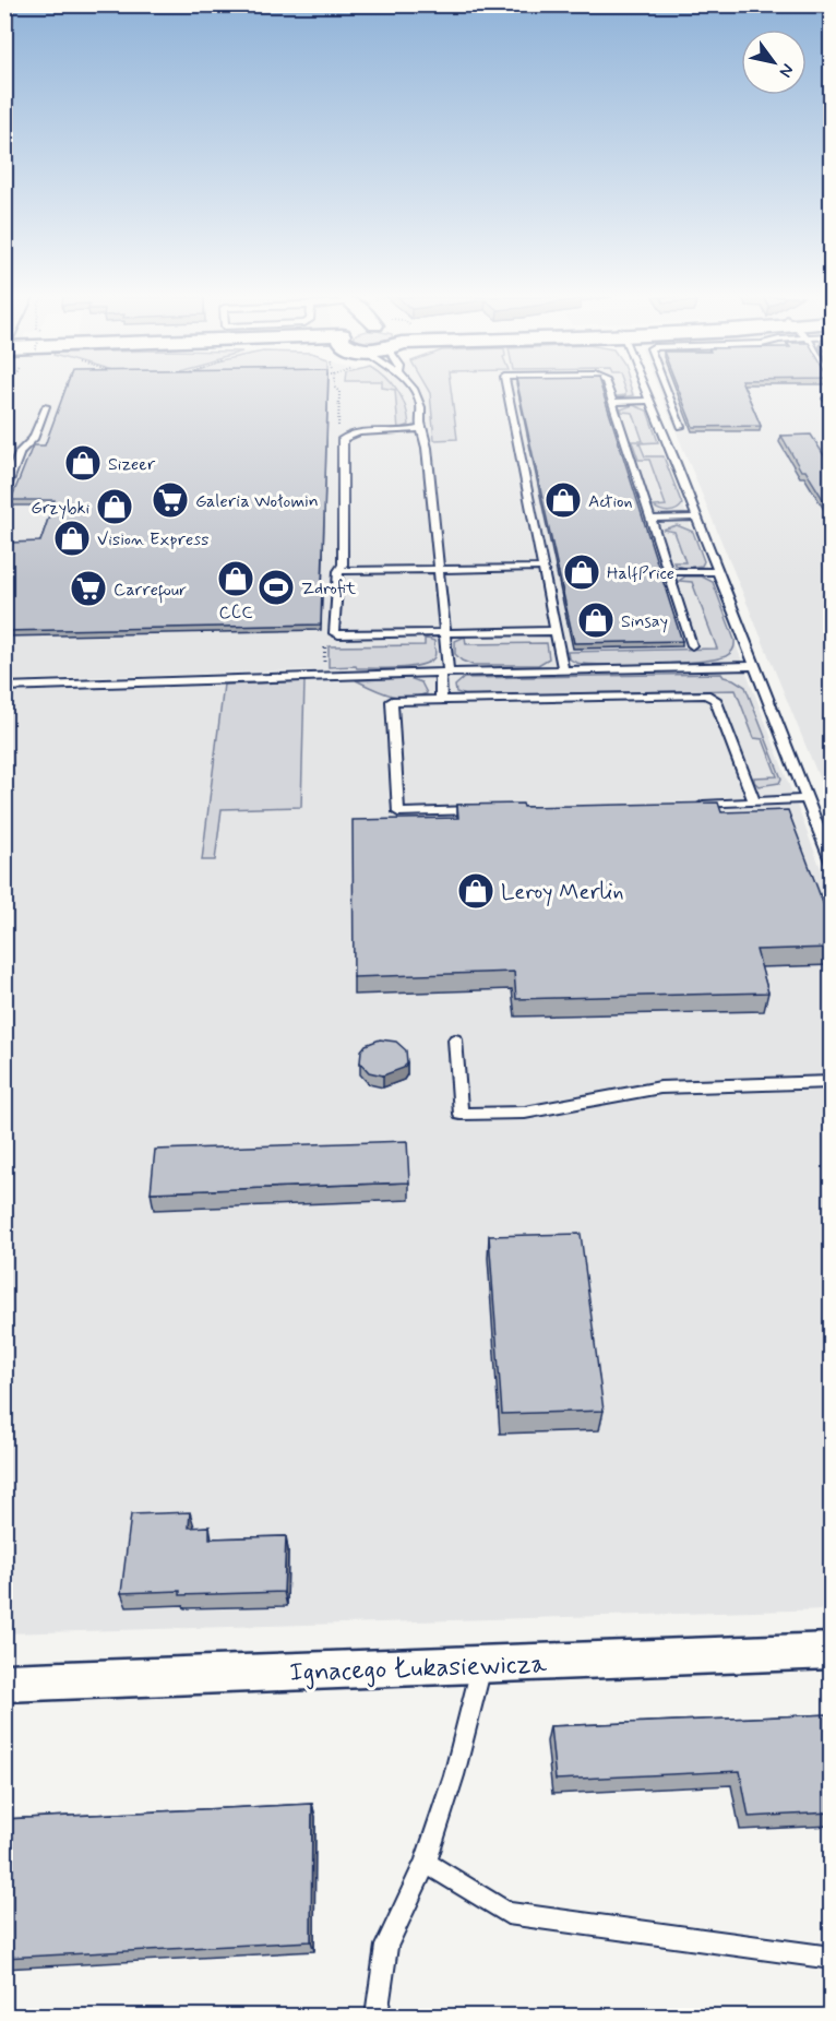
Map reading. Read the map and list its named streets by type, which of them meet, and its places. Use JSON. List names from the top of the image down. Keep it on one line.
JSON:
{"streets":{"street":["Ignacego Łukasiewicza"]},"places":{"shop":["Sizeer","Action","Grzybki","Vision Express","HalfPrice","CCC","Sinsay","Leroy Merlin"],"supermarket":["Galeria Wołomin","Carrefour"],"sports":["Zdrofit"]},"north":"bottom right"}
